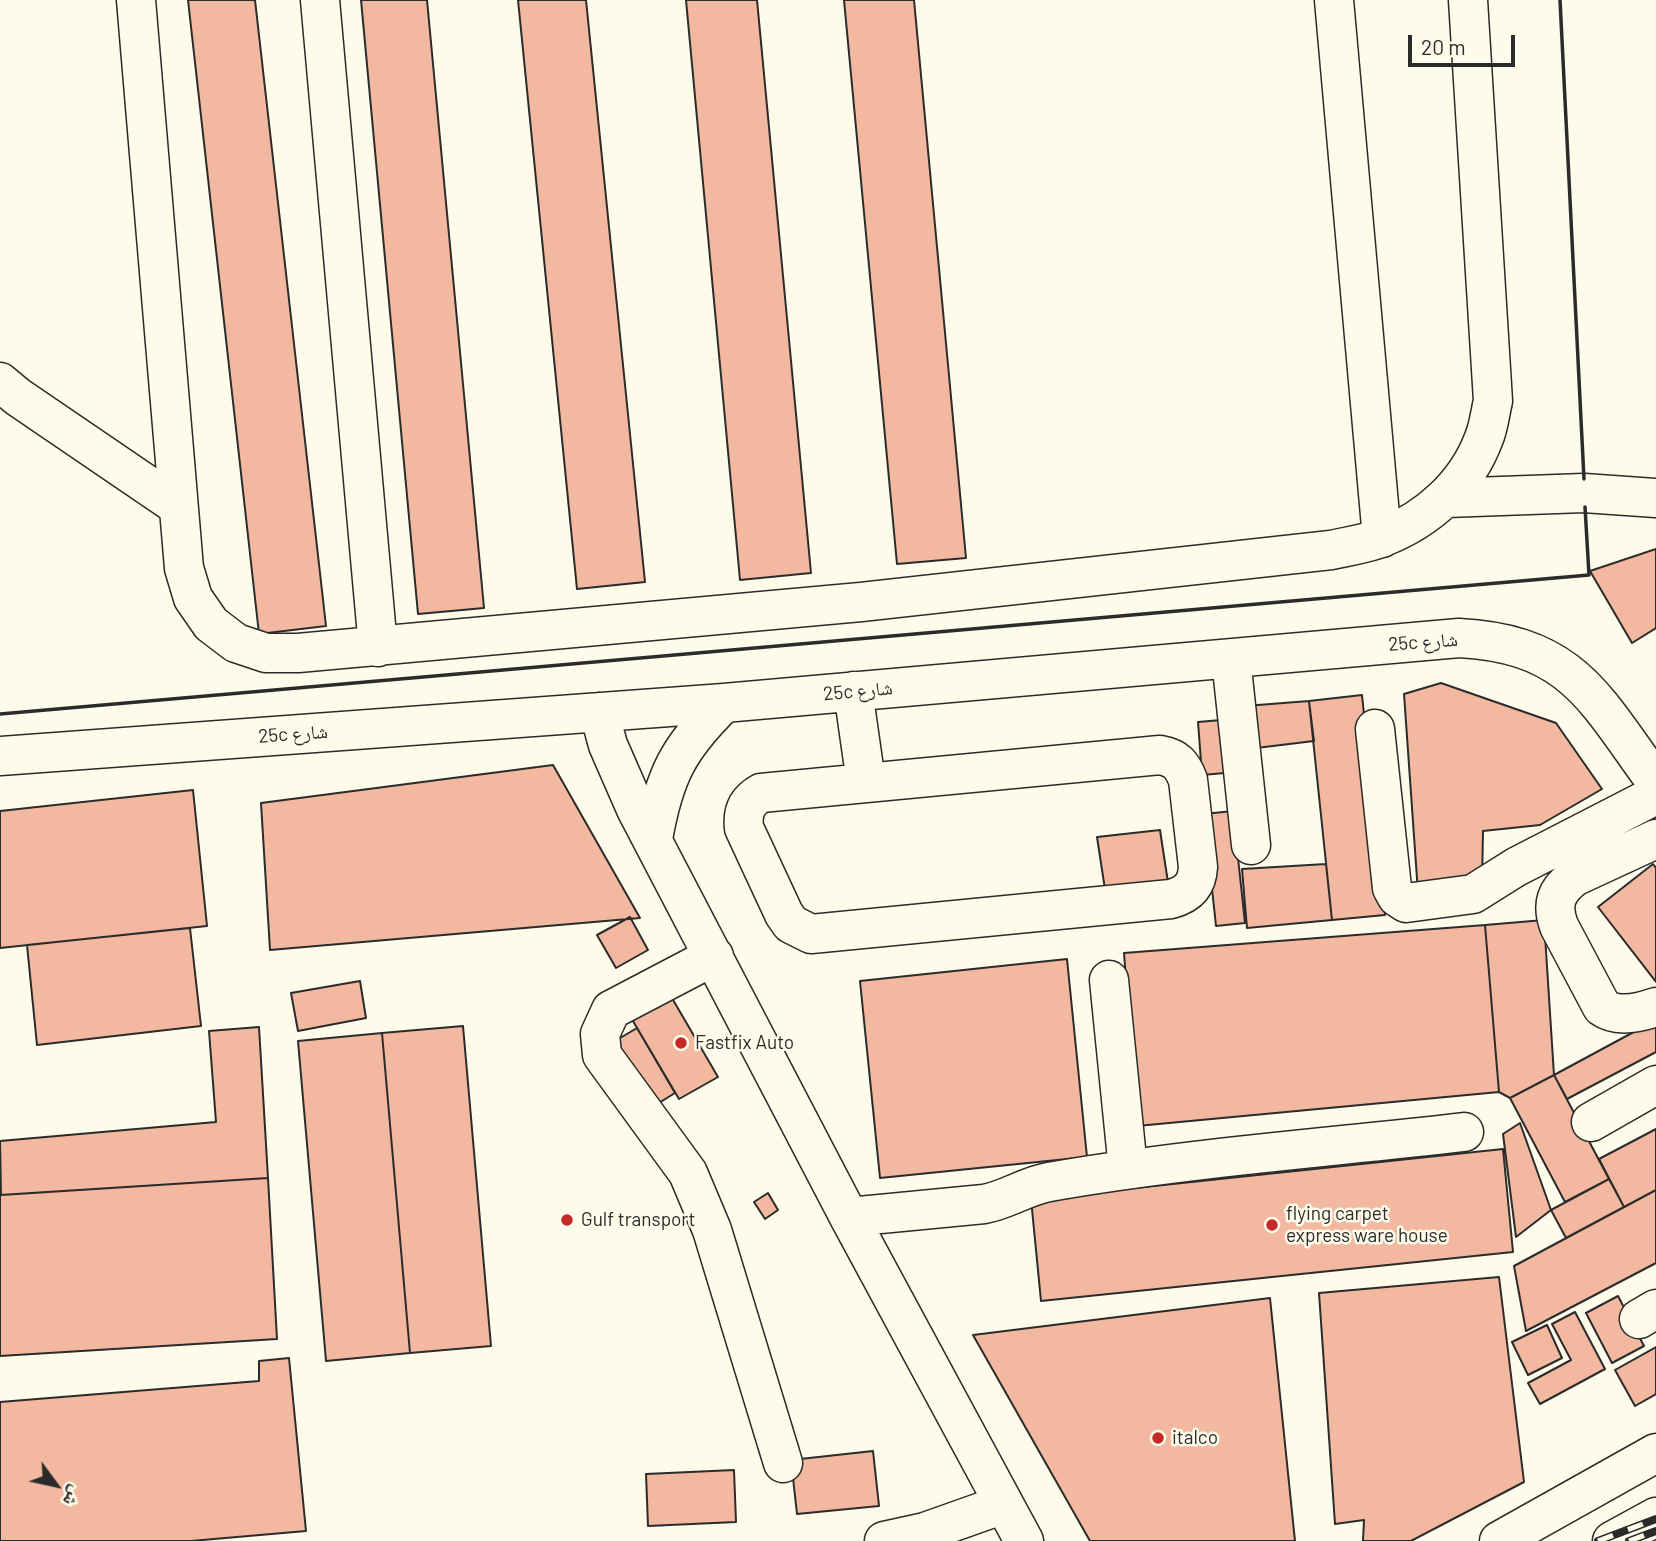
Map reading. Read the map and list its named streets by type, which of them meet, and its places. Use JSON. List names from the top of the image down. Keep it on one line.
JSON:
{"streets":{"street":["25c شارع"]},"places":["Fastfix Auto","Gulf transport","flying carpet express ware house","italco"],"scale_bar":"20 m","north":"bottom right"}
